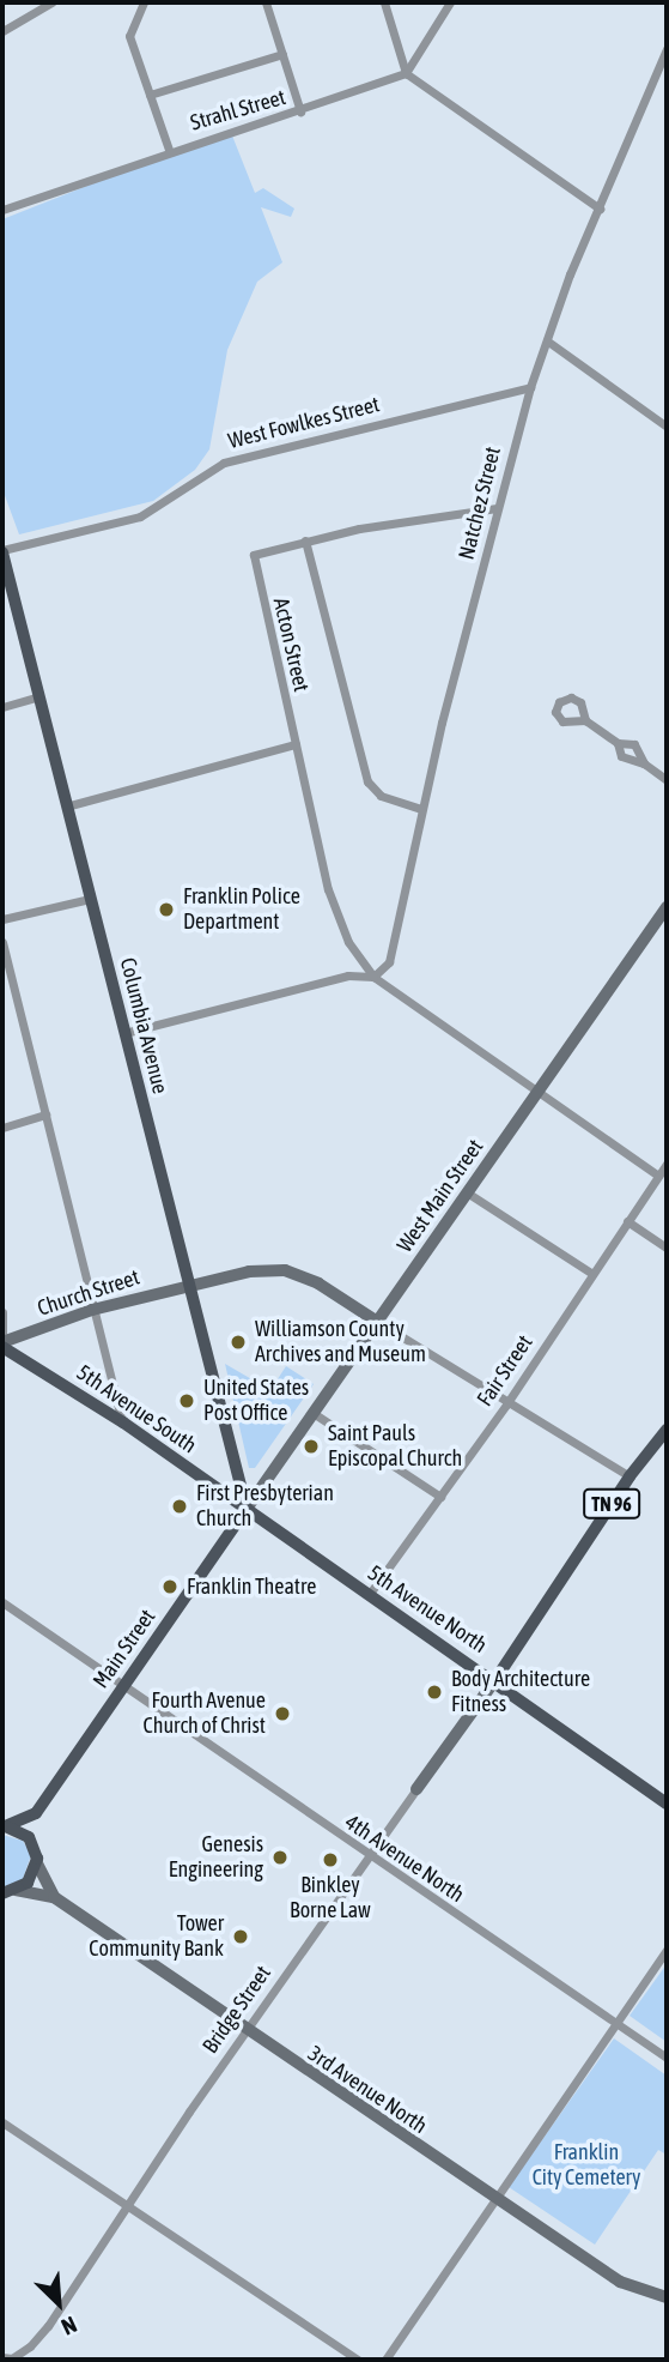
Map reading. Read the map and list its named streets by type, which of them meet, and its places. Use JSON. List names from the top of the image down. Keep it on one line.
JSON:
{"streets":{"main road":["Columbia Avenue","West Main Street","Church Street","5th Avenue South","TN 96","5th Avenue North","Main Street","Bridge Street","3rd Avenue North"],"street":["Strahl Street","West Fowlkes Street","Natchez Street","Acton Street","Fair Street","4th Avenue North"]},"crossings":[["West Fowlkes Street","Natchez Street"],["West Fowlkes Street","Columbia Avenue"],["Natchez Street","Acton Street"],["Acton Street","West Main Street"],["Acton Street","Fair Street"],["Columbia Avenue","West Main Street"],["Columbia Avenue","Church Street"],["Columbia Avenue","5th Avenue South"],["Columbia Avenue","5th Avenue North"],["Columbia Avenue","Main Street"],["West Main Street","Church Street"],["West Main Street","5th Avenue South"],["West Main Street","5th Avenue North"],["West Main Street","Main Street"],["Church Street","5th Avenue South"],["Fair Street","5th Avenue North"],["5th Avenue South","5th Avenue North"],["5th Avenue South","Main Street"],["TN 96","5th Avenue North"],["TN 96","Bridge Street"],["5th Avenue North","Main Street"],["5th Avenue North","Bridge Street"],["Main Street","4th Avenue North"],["4th Avenue North","Bridge Street"],["Bridge Street","3rd Avenue North"]],"parks":["Franklin City Cemetery"],"places":["Franklin Police Department","Williamson County Archives and Museum","United States Post Office","Saint Pauls Episcopal Church","First Presbyterian Church","Franklin Theatre","Body Architecture Fitness","Fourth Avenue Church of Christ","Genesis Engineering","Binkley Borne Law","Tower Community Bank"],"north":"bottom right"}
